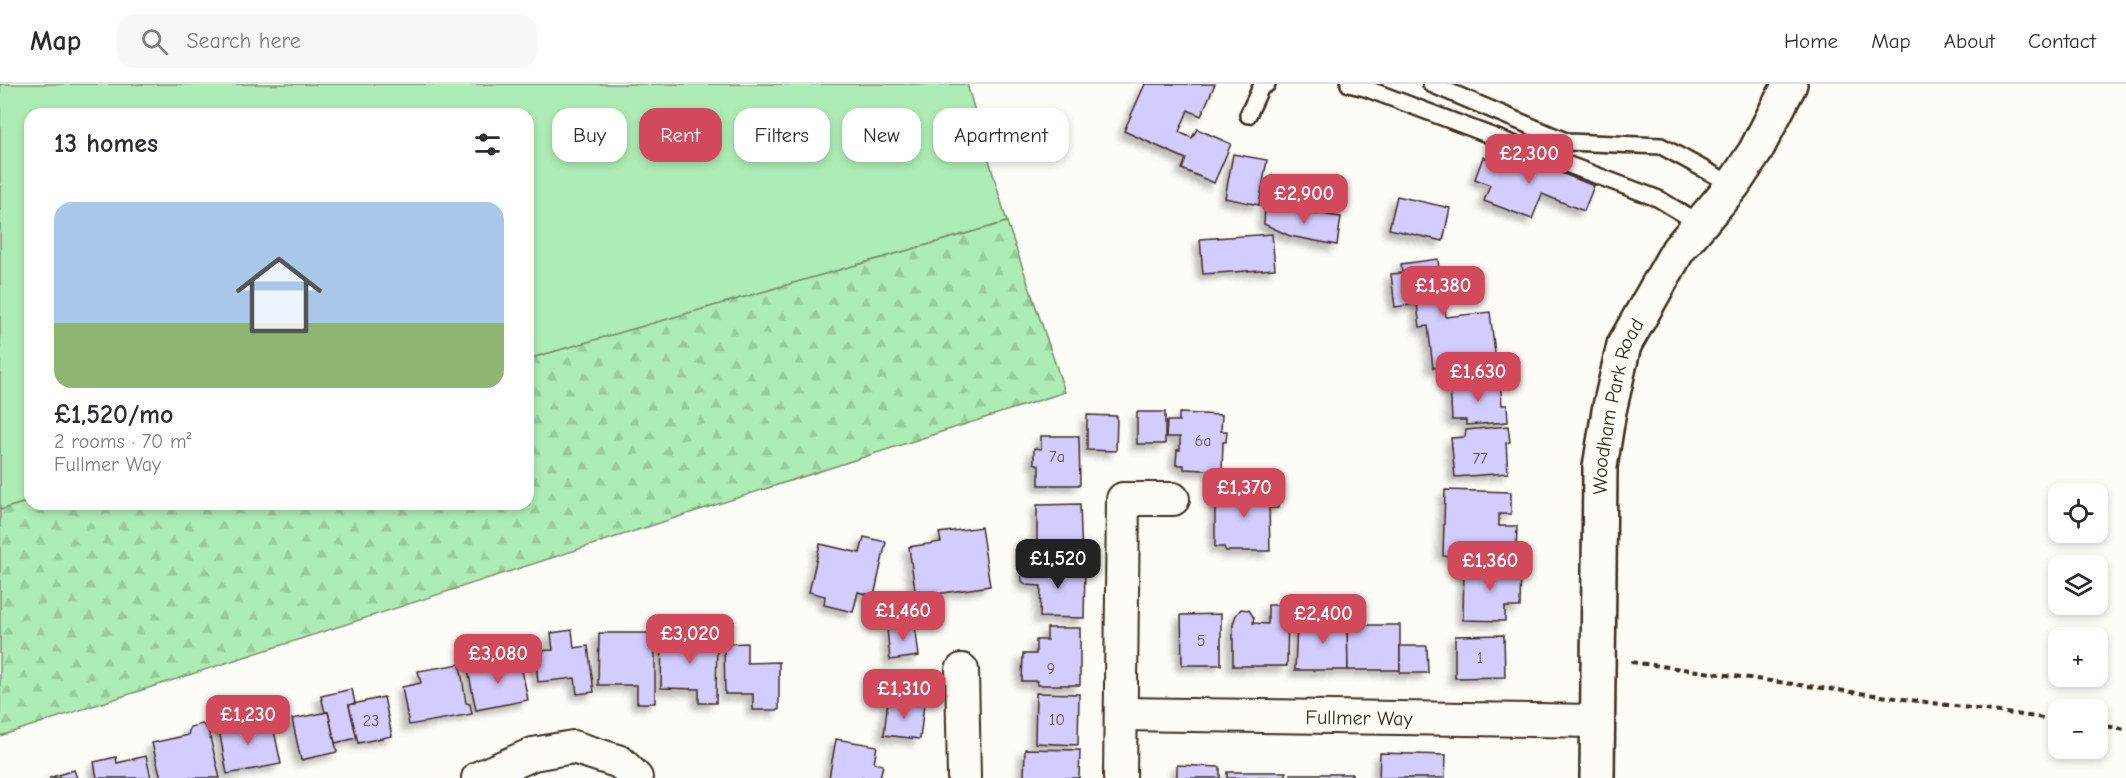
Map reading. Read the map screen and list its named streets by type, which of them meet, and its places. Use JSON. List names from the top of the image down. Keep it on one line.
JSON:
{"streets":{"street":["Woodham Park Road","Fullmer Way"]},"crossings":[["Woodham Park Road","Fullmer Way"]],"house_numbers":["6a","7a","77","5","1","9","10","23"],"page":{"header":"Map","search":"Search here","nav":["Home","Map","About","Contact"],"chip":["Buy","Rent","Filters","New","Apartment"],"heading":"13 homes","price":["£2,300","£2,900","£1,380","£1,630","£1,370","£1,520","£1,360","£1,460","£2,400","£3,020","£3,080","£1,310","£1,230"],"list":[{"name":"£1,520/mo","note":"2 rooms · 70 m² · Fullmer Way"}],"map_buttons":["+","−"]}}
